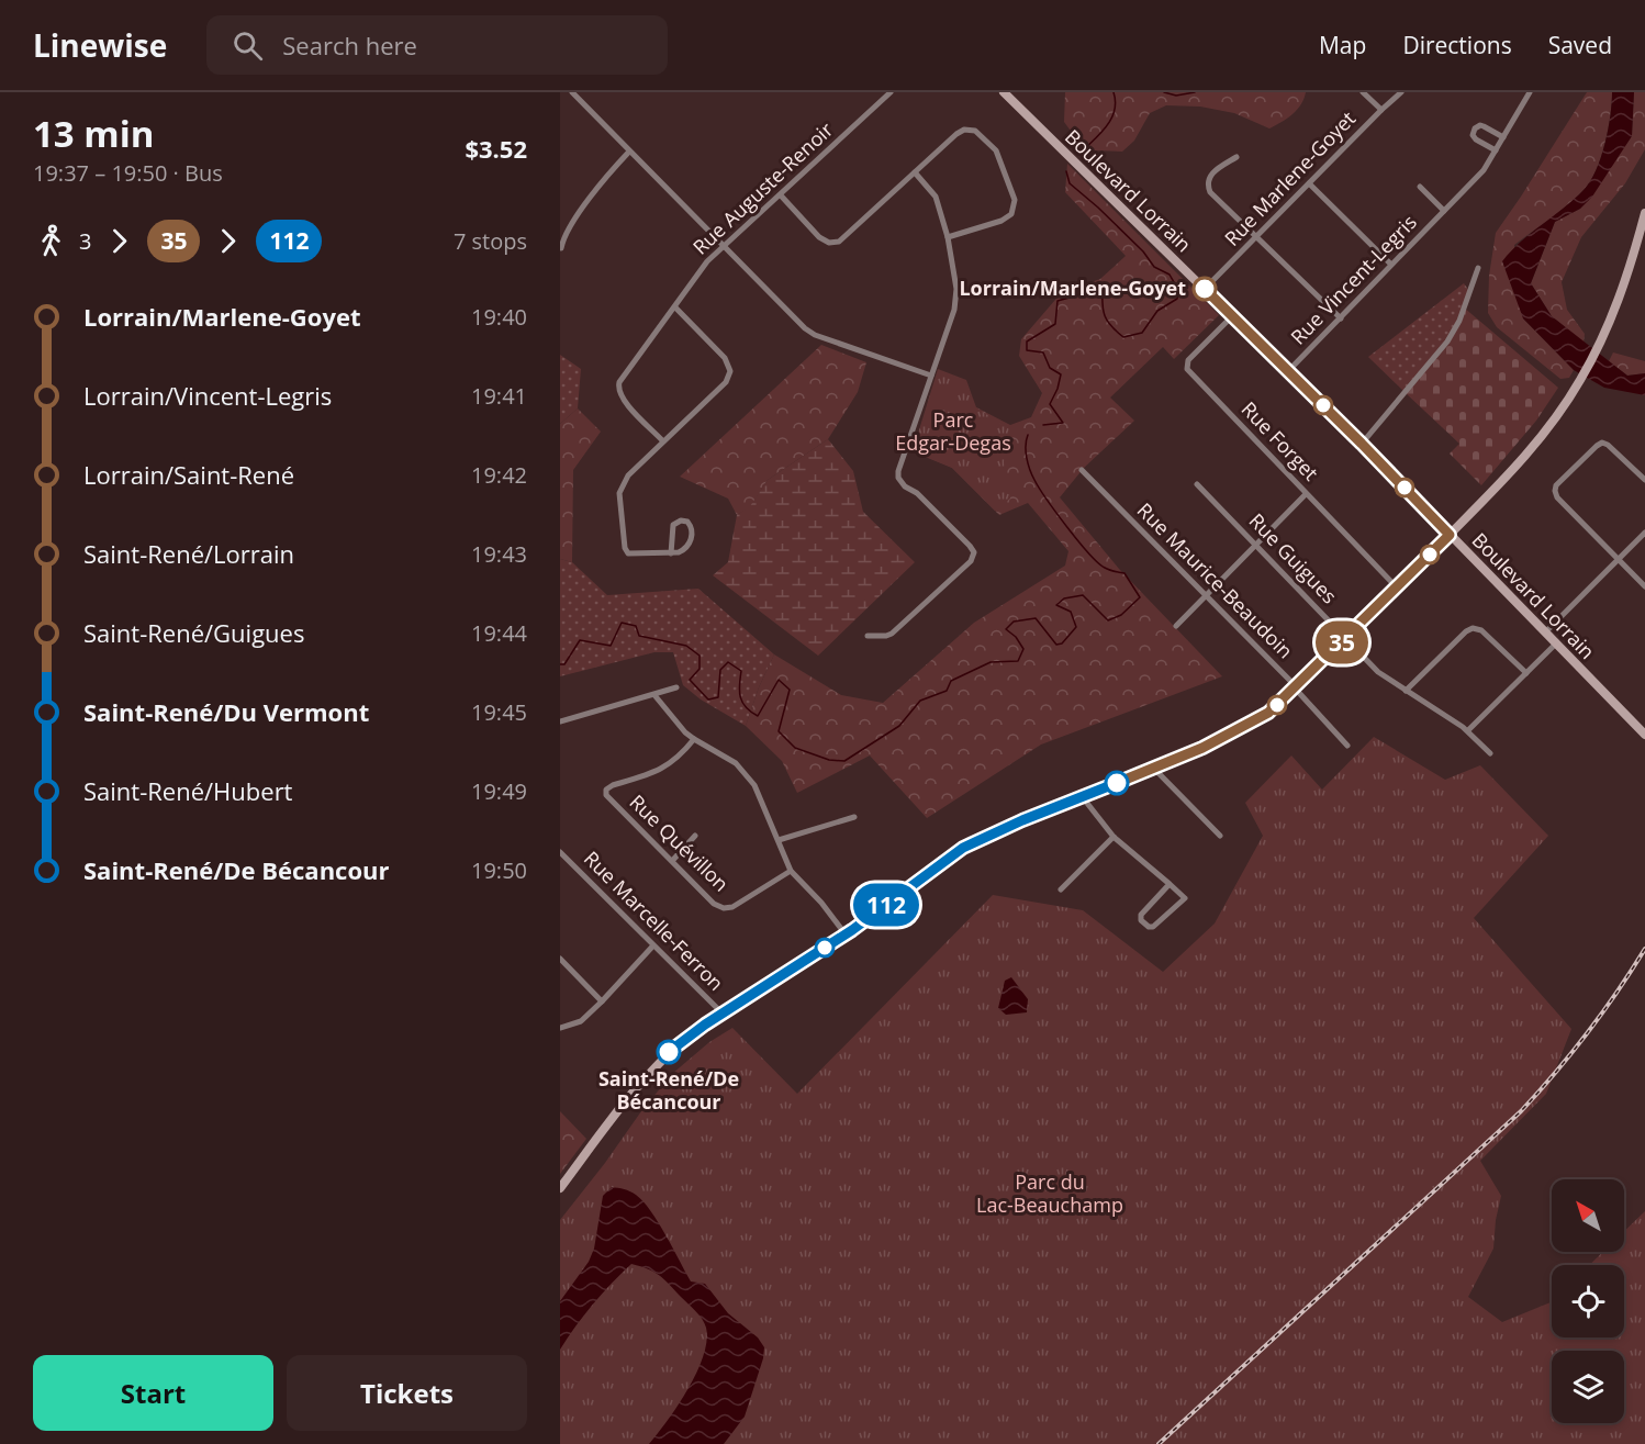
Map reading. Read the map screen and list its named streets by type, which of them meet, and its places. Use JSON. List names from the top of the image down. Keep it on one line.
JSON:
{"streets":{"street":["Rue Marlene-Goyet","Rue Auguste-Renoir","Boulevard Lorrain","Rue Vincent-Legris","Rue Forget","Rue Guigues","Rue Maurice-Beaudoin","Rue Quévillon","Rue Marcelle-Ferron"]},"crossings":[["Rue Marlene-Goyet","Boulevard Lorrain"],["Boulevard Lorrain","Rue Vincent-Legris"],["Boulevard Lorrain","Rue Forget"]],"parks":["Parc Edgar-Degas","Parc du Lac-Beauchamp"],"places":["Lorrain/Marlene-Goyet","Saint-René/De Bécancour"],"lines":["bus line 35","bus line 112"],"north":"top left","page":{"header":"Linewise","search":"Search here","nav":["Map","Directions","Saved"],"heading":["13 min","19:37 – 19:50 · Bus","$3.52"],"on_map":["35","112"],"legs":["3","35","112","7 stops"],"list":[{"name":"Lorrain/Marlene-Goyet","value":"19:40"},{"name":"Lorrain/Vincent-Legris","value":"19:41"},{"name":"Lorrain/Saint-René","value":"19:42"},{"name":"Saint-René/Lorrain","value":"19:43"},{"name":"Saint-René/Guigues","value":"19:44"},{"name":"Saint-René/Du Vermont","value":"19:45"},{"name":"Saint-René/Hubert","value":"19:49"},{"name":"Saint-René/De Bécancour","value":"19:50"}],"buttons":["Start","Tickets"]}}
